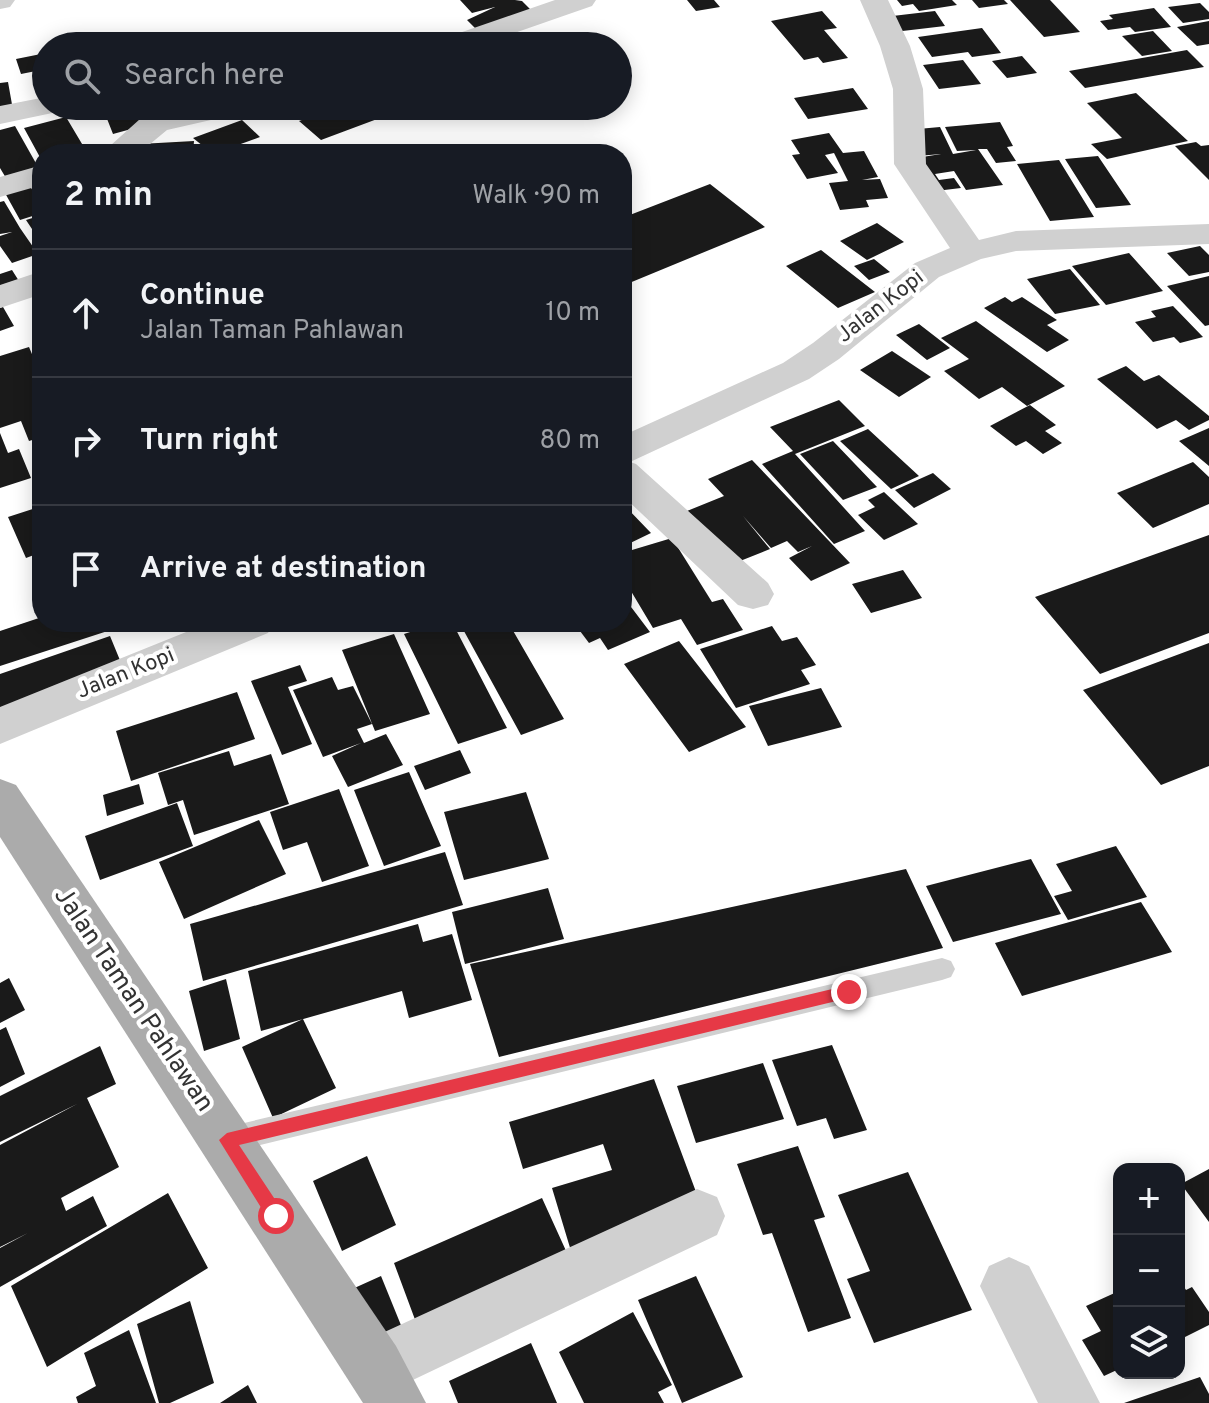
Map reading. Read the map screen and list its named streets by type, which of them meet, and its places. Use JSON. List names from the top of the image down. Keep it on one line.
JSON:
{"streets":{"main road":["Jalan Taman Pahlawan"],"street":["Jalan Kopi"]},"page":{"search":"Search here","heading":["2 min","Walk · 90 m"],"list":[["Continue","Jalan Taman Pahlawan","10 m"],["Turn right","80 m"],"Arrive at destination"],"map_buttons":["+","−"]}}
